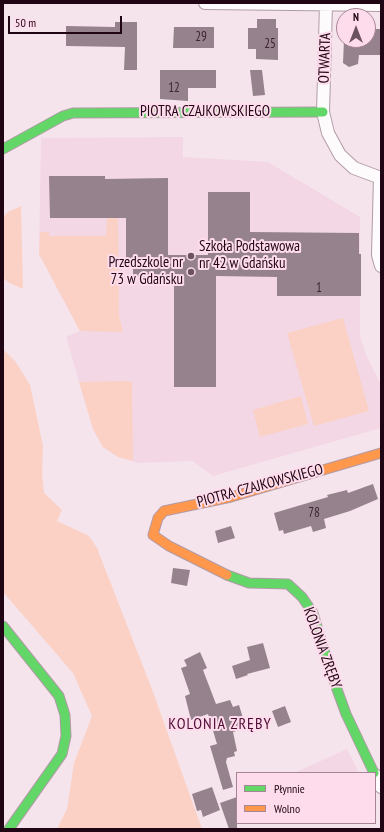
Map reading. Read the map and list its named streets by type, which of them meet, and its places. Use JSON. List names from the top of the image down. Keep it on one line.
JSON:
{"streets":{"street":["OTWARTA","PIOTRA CZAJKOWSKIEGO","KOLONIA ZRĘBY"]},"crossings":[["OTWARTA","PIOTRA CZAJKOWSKIEGO"],["PIOTRA CZAJKOWSKIEGO","KOLONIA ZRĘBY"]],"districts":["KOLONIA ZRĘBY"],"places":["Szkoła Podstawowa nr 42 w Gdańsku","Przedszkole nr 73 w Gdańsku"],"house_numbers":["29","25","12","1","78"],"legend":["Płynnie","Wolno"],"scale_bar":"50 m","north":"top"}
